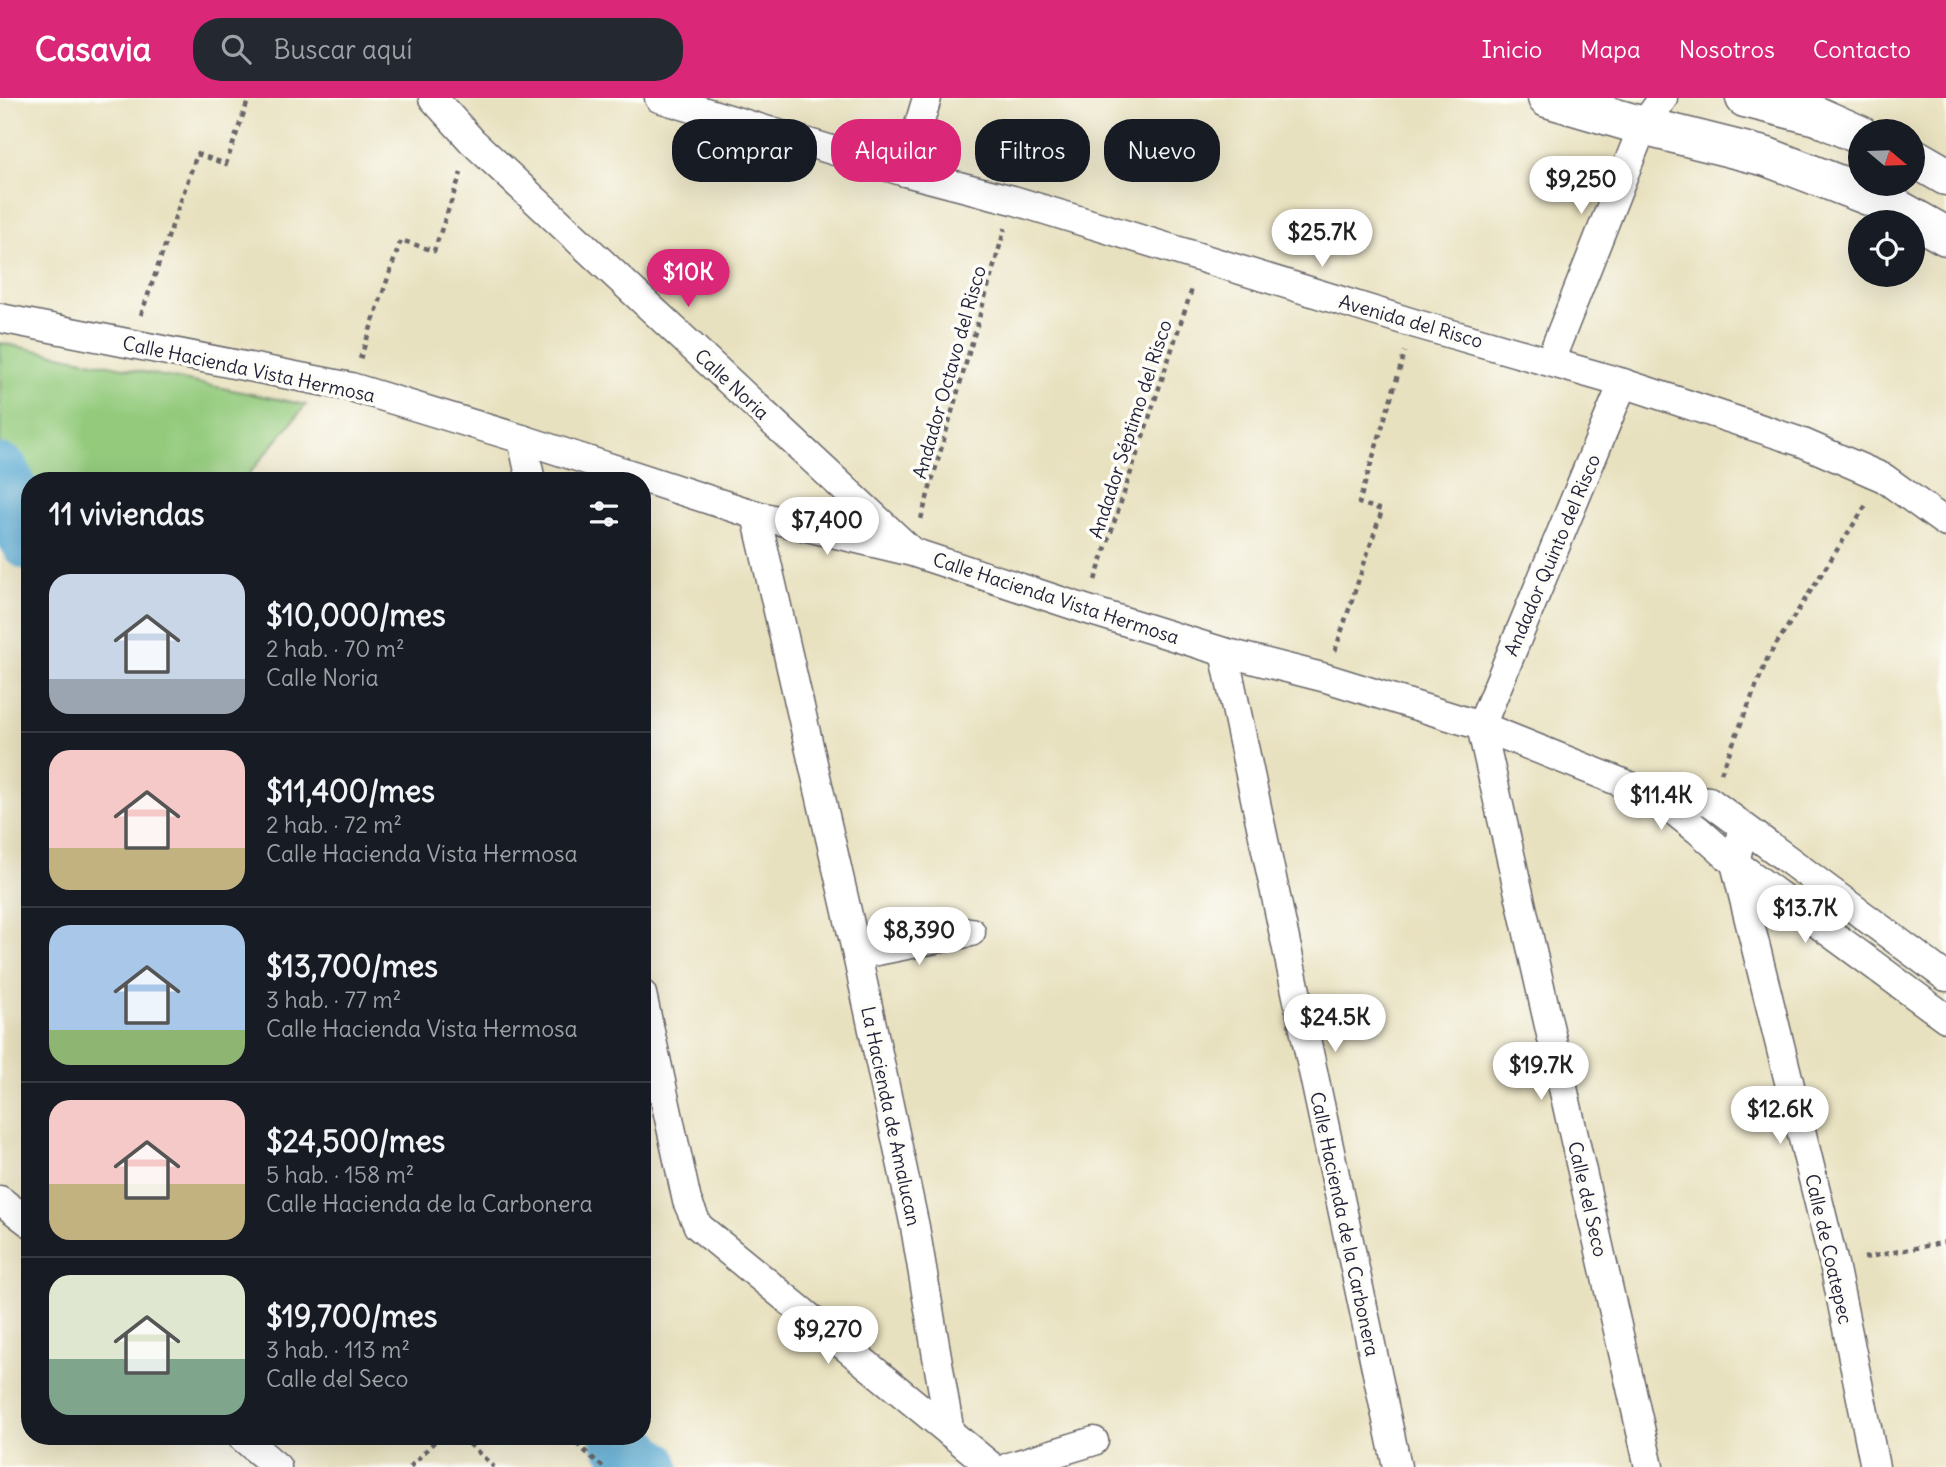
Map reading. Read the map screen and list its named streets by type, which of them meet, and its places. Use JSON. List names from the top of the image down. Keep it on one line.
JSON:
{"streets":{"street":["Avenida del Risco","Calle Hacienda Vista Hermosa","Calle Noria","Andador Quinto del Risco","La Hacienda de Amalucan","Calle del Seco","Calle Hacienda de la Carbonera","Calle de Coatepec"],"path":["Andador Octavo del Risco","Andador Séptimo del Risco"]},"crossings":[["Avenida del Risco","Andador Octavo del Risco"],["Avenida del Risco","Andador Séptimo del Risco"],["Avenida del Risco","Andador Quinto del Risco"],["Calle Hacienda Vista Hermosa","Andador Octavo del Risco"],["Calle Hacienda Vista Hermosa","Calle Noria"],["Calle Hacienda Vista Hermosa","Andador Séptimo del Risco"],["Calle Hacienda Vista Hermosa","Andador Quinto del Risco"],["Calle Hacienda Vista Hermosa","La Hacienda de Amalucan"],["Calle Hacienda Vista Hermosa","Calle del Seco"],["Calle Hacienda Vista Hermosa","Calle Hacienda de la Carbonera"],["Calle Hacienda Vista Hermosa","Calle de Coatepec"],["Andador Octavo del Risco","Calle Noria"],["Andador Quinto del Risco","Calle del Seco"]],"north":"right","page":{"header":"Casavia","search":"Buscar aquí","nav":["Inicio","Mapa","Nosotros","Contacto"],"chip":["Comprar","Alquilar","Filtros","Nuevo"],"price":["$9,250","$25.7K","$10K","$7,400","$11.4K","$13.7K","$8,390","$24.5K","$19.7K","$12.6K","$9,270"],"heading":"11 viviendas","list":[{"name":"$10,000/mes","note":"2 hab. · 70 m² · Calle Noria"},{"name":"$11,400/mes","note":"2 hab. · 72 m² · Calle Hacienda Vista Hermosa"},{"name":"$13,700/mes","note":"3 hab. · 77 m² · Calle Hacienda Vista Hermosa"},{"name":"$24,500/mes","note":"5 hab. · 158 m² · Calle Hacienda de la Carbonera"},{"name":"$19,700/mes","note":"3 hab. · 113 m² · Calle del Seco"}]}}
